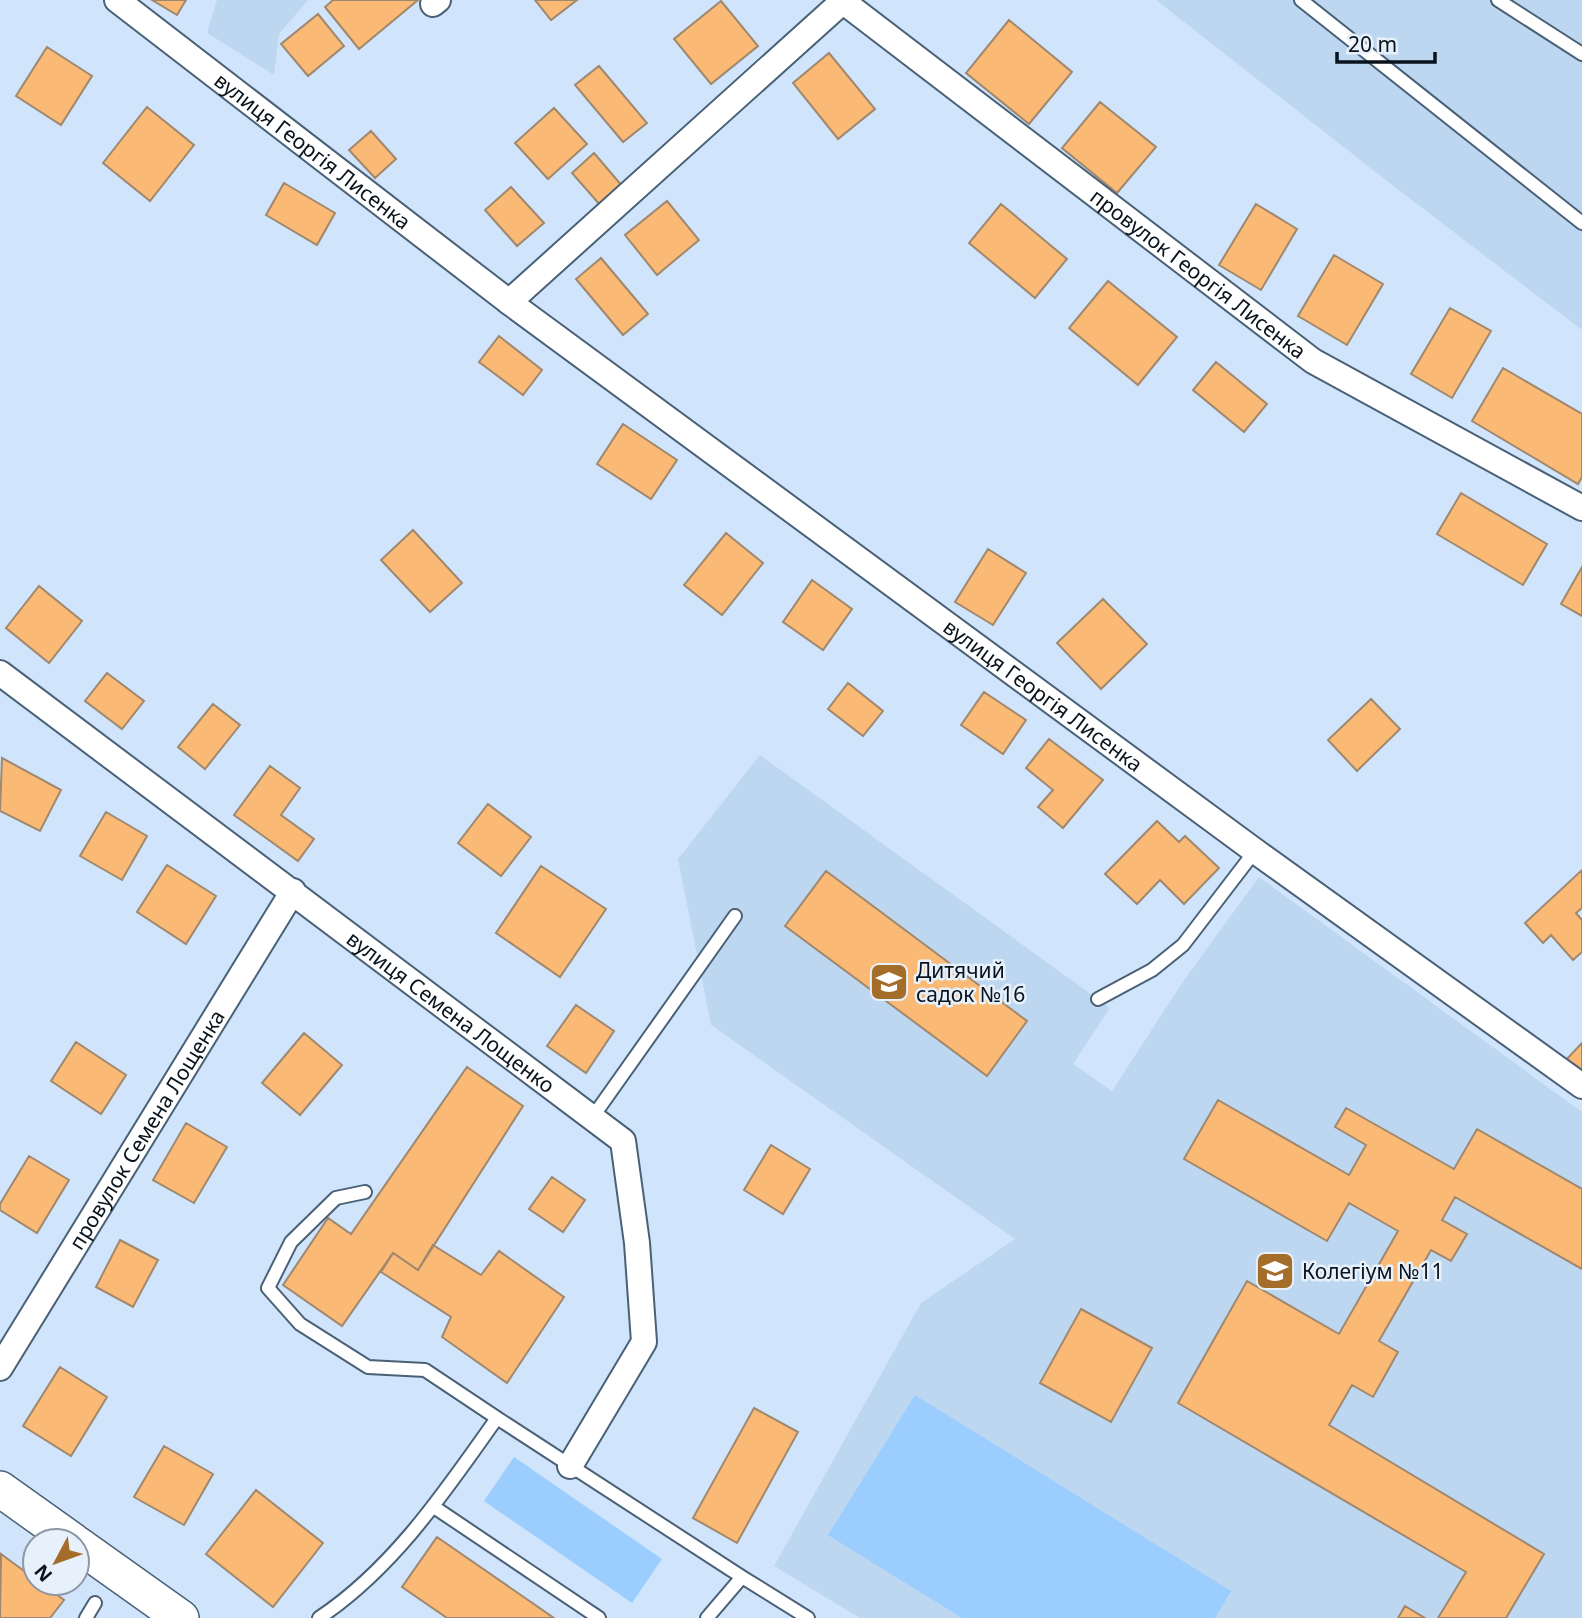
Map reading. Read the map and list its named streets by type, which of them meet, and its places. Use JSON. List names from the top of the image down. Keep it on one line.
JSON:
{"streets":{"street":["вулиця Георгія Лисенка","провулок Георгія Лисенка","вулиця Семена Лощенко","провулок Семена Лощенка"]},"crossings":[["вулиця Семена Лощенко","провулок Семена Лощенка"]],"places":{"school or university":["Дитячий садок №16","Колегіум №11"]},"scale_bar":"20 m","north":"bottom left"}
